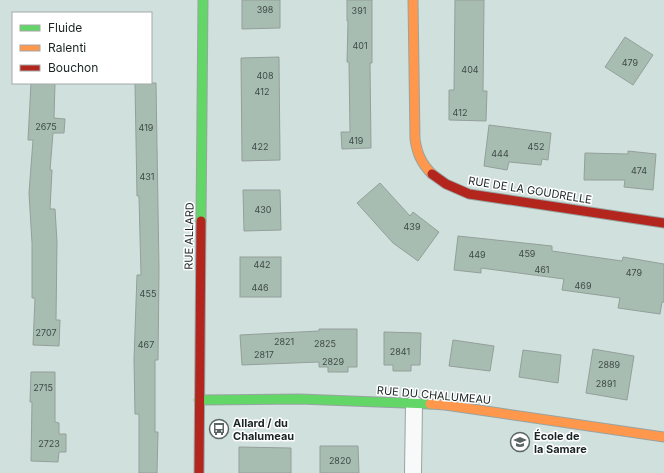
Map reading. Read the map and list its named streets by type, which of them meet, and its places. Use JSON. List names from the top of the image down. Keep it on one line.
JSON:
{"streets":{"street":["RUE DE LA GOUDRELLE","RUE ALLARD","RUE DU CHALUMEAU"]},"crossings":[["RUE ALLARD","RUE DU CHALUMEAU"]],"places":{"bus stop":["Allard / du Chalumeau"],"school or university":["École de la Samare"]},"house_numbers":["398","391","401","479","404","408","412","412","2675","419","419","422","452","444","474","431","430","439","459","449","442","461","479","469","446","455","2707","2821","2825","467","2841","2817","2829","2889","2891","2715","2723","2820"],"legend":["Fluide","Ralenti","Bouchon"]}
